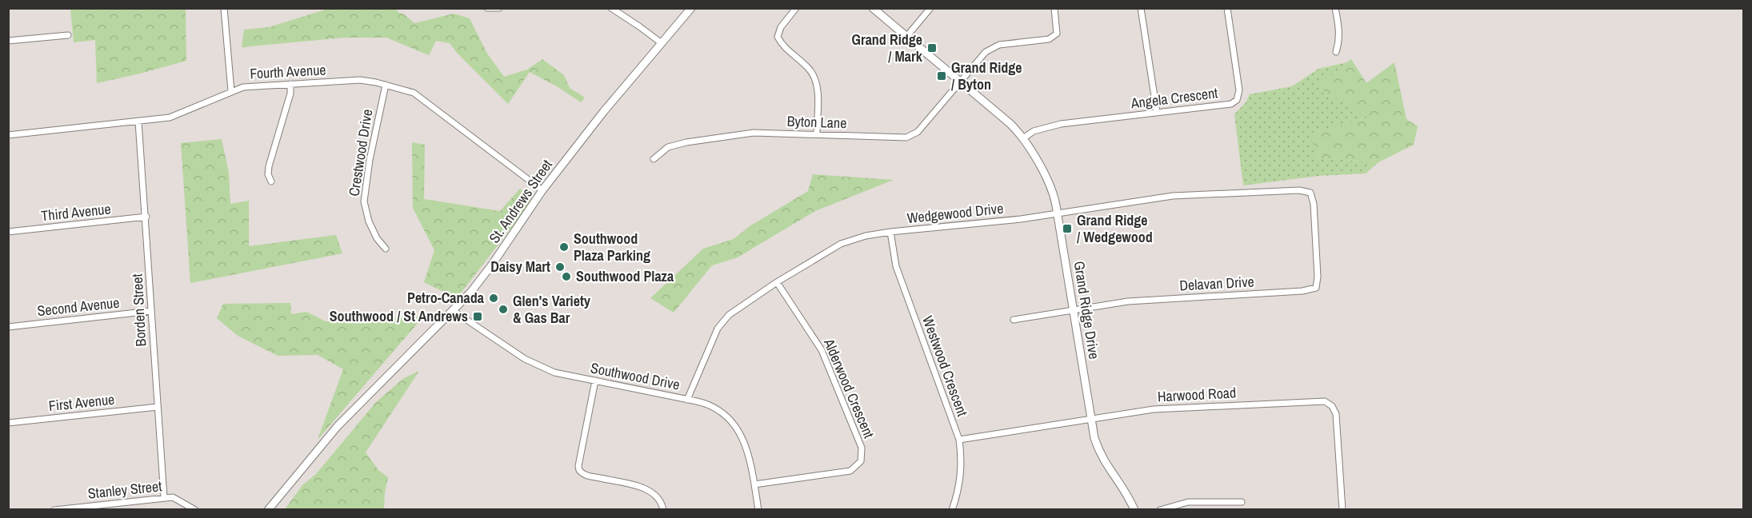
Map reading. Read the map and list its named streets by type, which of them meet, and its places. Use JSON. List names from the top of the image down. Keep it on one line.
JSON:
{"streets":{"main road":["St. Andrews Street","Grand Ridge Drive"],"street":["Fourth Avenue","Angela Crescent","Byton Lane","Crestwood Drive","Third Avenue","Wedgewood Drive","Delavan Drive","Second Avenue","Borden Street","Westwood Crescent","Southwood Drive","Alderwood Crescent","Harwood Road","First Avenue","Stanley Street"]},"crossings":[["Fourth Avenue","Crestwood Drive"],["Fourth Avenue","St. Andrews Street"],["Fourth Avenue","Borden Street"],["Angela Crescent","Grand Ridge Drive"],["Byton Lane","Grand Ridge Drive"],["St. Andrews Street","Southwood Drive"],["Third Avenue","Borden Street"],["Wedgewood Drive","Delavan Drive"],["Wedgewood Drive","Grand Ridge Drive"],["Wedgewood Drive","Westwood Crescent"],["Wedgewood Drive","Southwood Drive"],["Wedgewood Drive","Alderwood Crescent"],["Delavan Drive","Grand Ridge Drive"],["Second Avenue","Borden Street"],["Borden Street","First Avenue"],["Borden Street","Stanley Street"],["Grand Ridge Drive","Harwood Road"],["Westwood Crescent","Harwood Road"],["Southwood Drive","Alderwood Crescent"]],"places":{"transit":["Grand Ridge / Mark","Grand Ridge / Byton","Grand Ridge / Wedgewood","Southwood / St Andrews"],"other":["Southwood Plaza Parking","Daisy Mart","Southwood Plaza","Petro-Canada","Glen's Variety & Gas Bar"]}}
